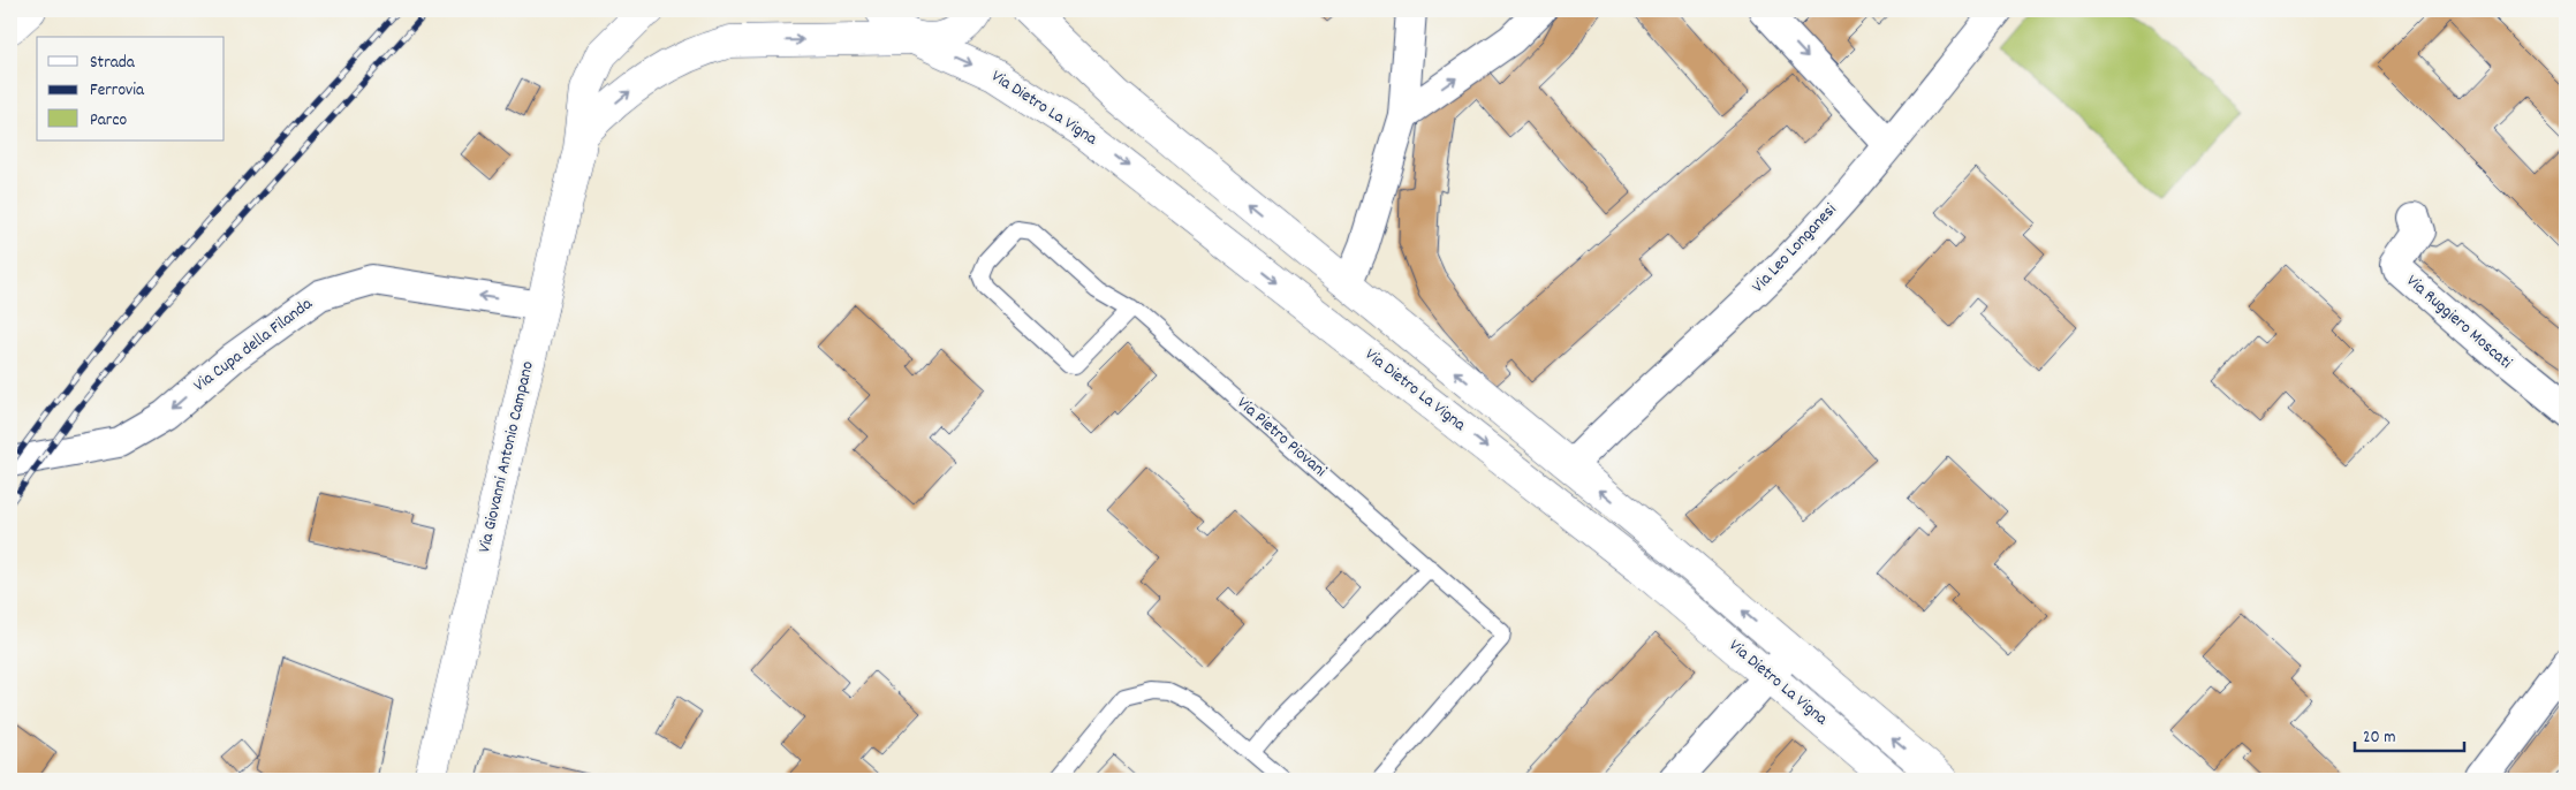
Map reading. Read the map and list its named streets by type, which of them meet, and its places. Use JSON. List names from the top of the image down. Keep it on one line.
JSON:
{"streets":{"street":["Via Dietro La Vigna","Via Leo Longanesi","Via Ruggiero Moscati","Via Cupa della Filanda","Via Giovanni Antonio Campano"],"lane":["Via Pietro Piovani"]},"crossings":[["Via Dietro La Vigna","Via Leo Longanesi"],["Via Cupa della Filanda","Via Giovanni Antonio Campano"]],"one_way":["Via Cupa della Filanda"],"legend":["Strada","Ferrovia","Parco"],"scale_bar":"20 m"}
